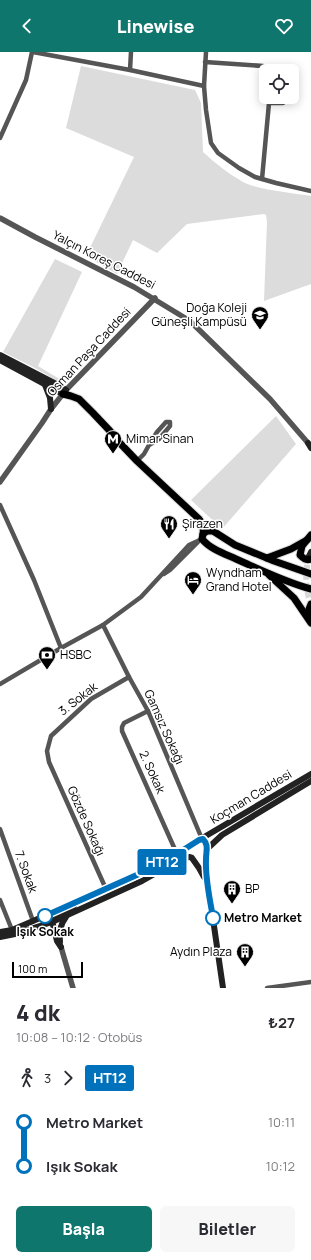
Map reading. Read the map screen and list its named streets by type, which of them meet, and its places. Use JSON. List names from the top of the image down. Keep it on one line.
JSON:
{"streets":{"main road":["Koçman Caddesi"],"street":["Yalçın Koreş Caddesi","Osman Paşa Caddesi","3. Sokak","Gamsız Sokağı","2. Sokak","Gözde Sokağı","7. Sokak"]},"crossings":[["Yalçın Koreş Caddesi","Osman Paşa Caddesi"],["3. Sokak","Gamsız Sokağı"],["3. Sokak","Gözde Sokağı"],["Gamsız Sokağı","2. Sokak"],["Gamsız Sokağı","Koçman Caddesi"]],"places":{"school or university":["Doğa Koleji Güneşli Kampüsü"],"metro station":["Mimar Sinan"],"restaurant":["Şirazen"],"hotel":["Wyndham Grand Hotel"],"bank":["HSBC"],"building":["BP","Aydın Plaza"],"other":["Işık Sokak","Metro Market"]},"lines":["bus line HT12"],"scale_bar":"100 m","page":{"header":"Linewise","on_map":"HT12","scale":"100 m","heading":["4 dk","10:08 – 10:12 · Otobüs","₺27"],"legs":["3","HT12"],"list":[{"name":"Metro Market","value":"10:11"},{"name":"Işık Sokak","value":"10:12"}],"buttons":["Başla","Biletler"]}}
